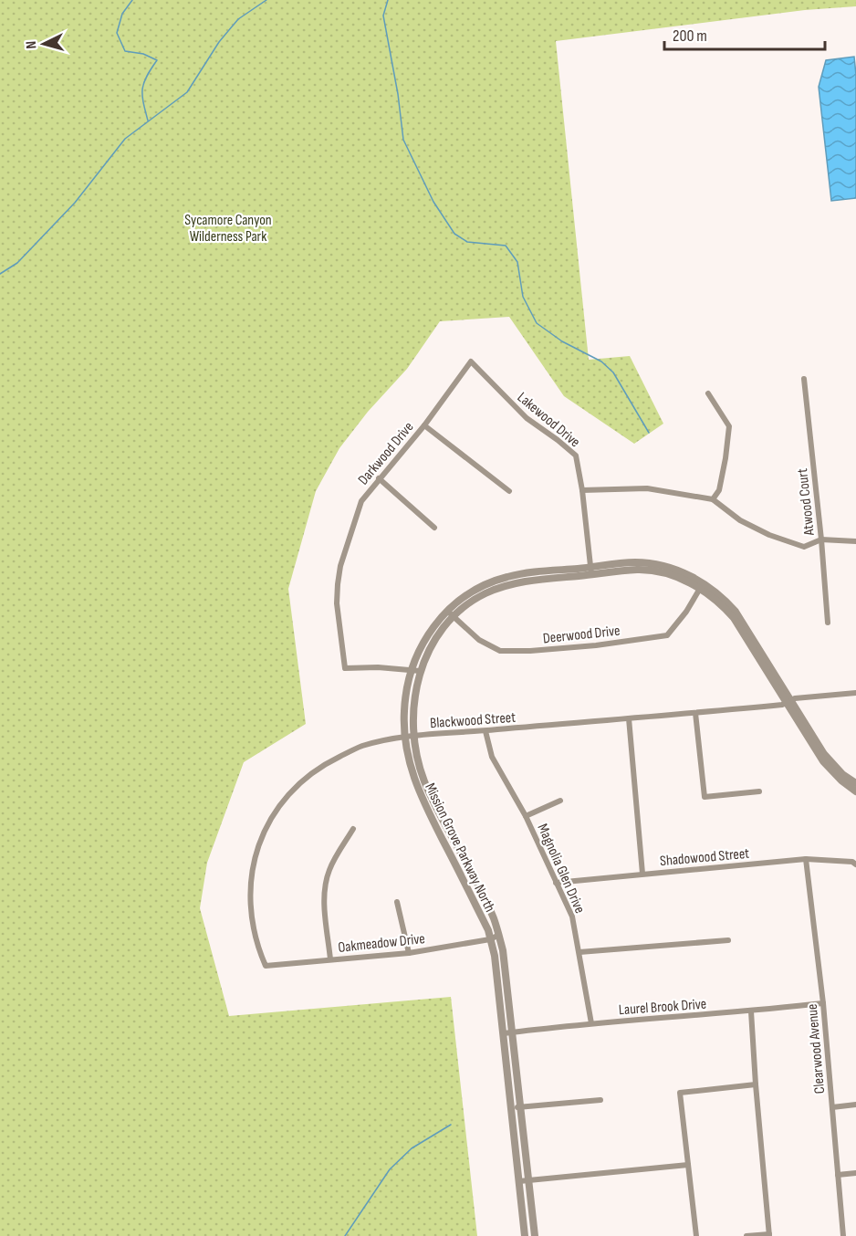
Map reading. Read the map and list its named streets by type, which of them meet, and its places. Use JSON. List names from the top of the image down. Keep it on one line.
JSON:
{"streets":{"street":["Lakewood Drive","Darkwood Drive","Atwood Court","Deerwood Drive","Blackwood Street","Mission Grove Parkway North","Shadowood Street","Magnolia Glen Drive","Oakmeadow Drive","Laurel Brook Drive","Clearwood Avenue"]},"crossings":[["Lakewood Drive","Darkwood Drive"],["Lakewood Drive","Mission Grove Parkway North"],["Darkwood Drive","Mission Grove Parkway North"],["Deerwood Drive","Mission Grove Parkway North"],["Blackwood Street","Mission Grove Parkway North"],["Blackwood Street","Magnolia Glen Drive"],["Blackwood Street","Oakmeadow Drive"],["Mission Grove Parkway North","Oakmeadow Drive"],["Mission Grove Parkway North","Laurel Brook Drive"],["Shadowood Street","Magnolia Glen Drive"],["Shadowood Street","Clearwood Avenue"],["Magnolia Glen Drive","Laurel Brook Drive"],["Laurel Brook Drive","Clearwood Avenue"]],"parks":["Sycamore Canyon Wilderness Park"],"scale_bar":"200 m","north":"left"}
